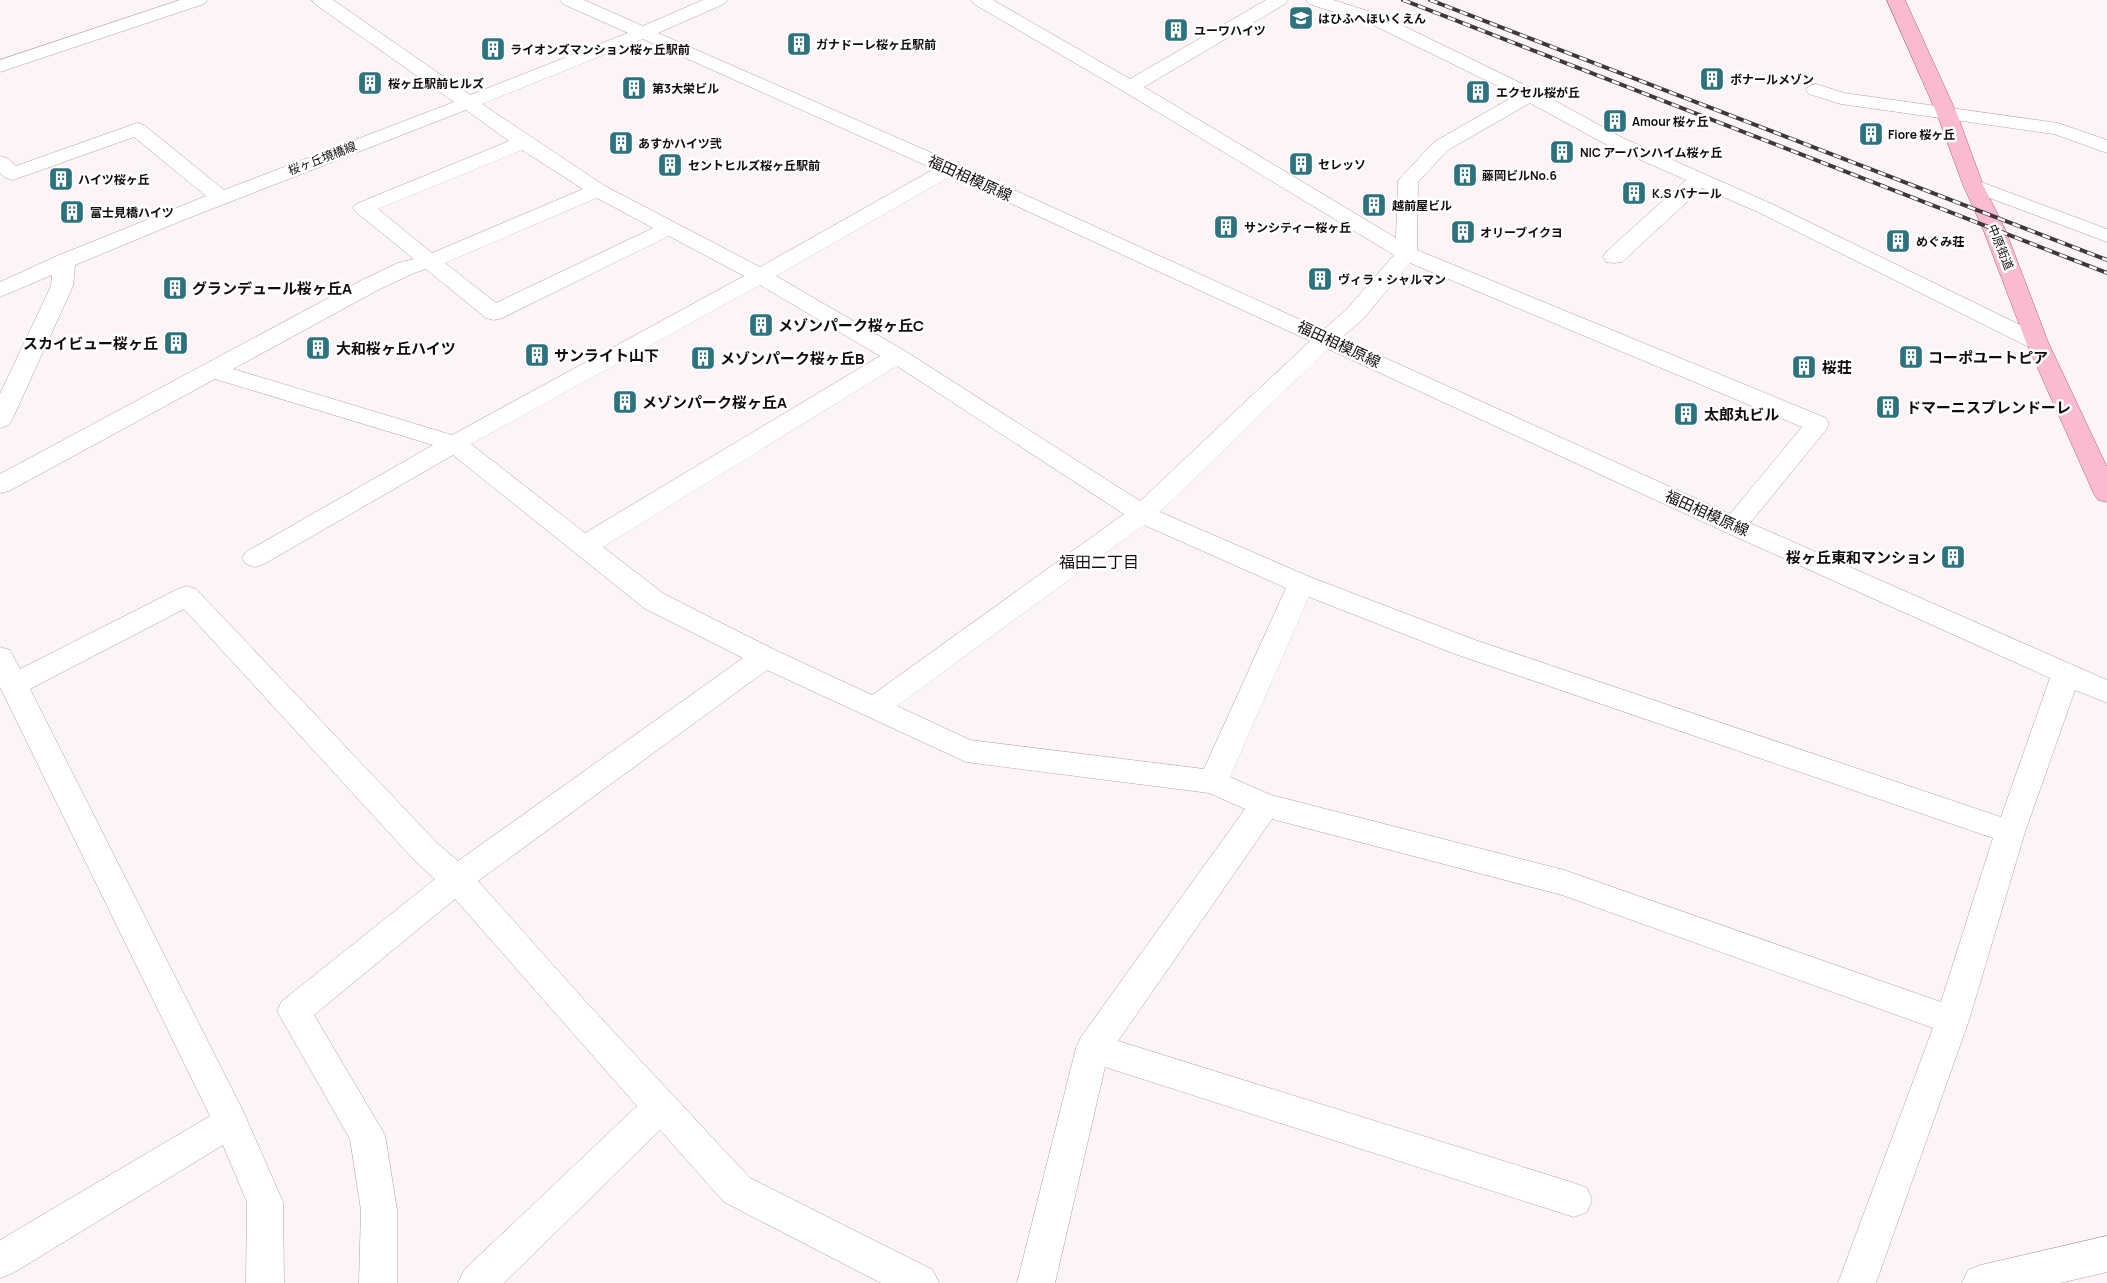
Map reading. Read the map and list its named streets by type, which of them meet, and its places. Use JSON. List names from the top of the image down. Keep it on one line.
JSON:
{"streets":{"main road":["中原街道"],"street":["桜ヶ丘境橋線","福田相模原線"]},"crossings":[["桜ヶ丘境橋線","福田相模原線"]],"districts":["福田二丁目"],"places":{"school or university":["はひふへほいくえん"],"building":["ユーワハイツ","ガナドーレ桜ヶ丘駅前","ライオンズマンション桜ヶ丘駅前","ボナールメゾン","桜ヶ丘駅前ヒルズ","第3大栄ビル","エクセル桜が丘","Amour 桜ヶ丘","Fiore 桜ヶ丘","あすかハイツ弐","NIC アーバンハイム桜ヶ丘","セレッソ","セントヒルズ桜ヶ丘駅前","藤岡ビルNo.6","ハイツ桜ヶ丘","K.S バナール","越前屋ビル","富士見橋ハイツ","サンシティー桜ヶ丘","オリーブイクヨ","めぐみ荘","ヴィラ・シャルマン","グランデュール桜ヶ丘A","メゾンパーク桜ヶ丘C","スカイビュー桜ヶ丘","大和桜ヶ丘ハイツ","サンライト山下","コーポユートピア","メゾンパーク桜ヶ丘B","桜荘","メゾンパーク桜ヶ丘A","ドマーニスプレンドーレ","太郎丸ビル","桜ヶ丘東和マンション"]}}
